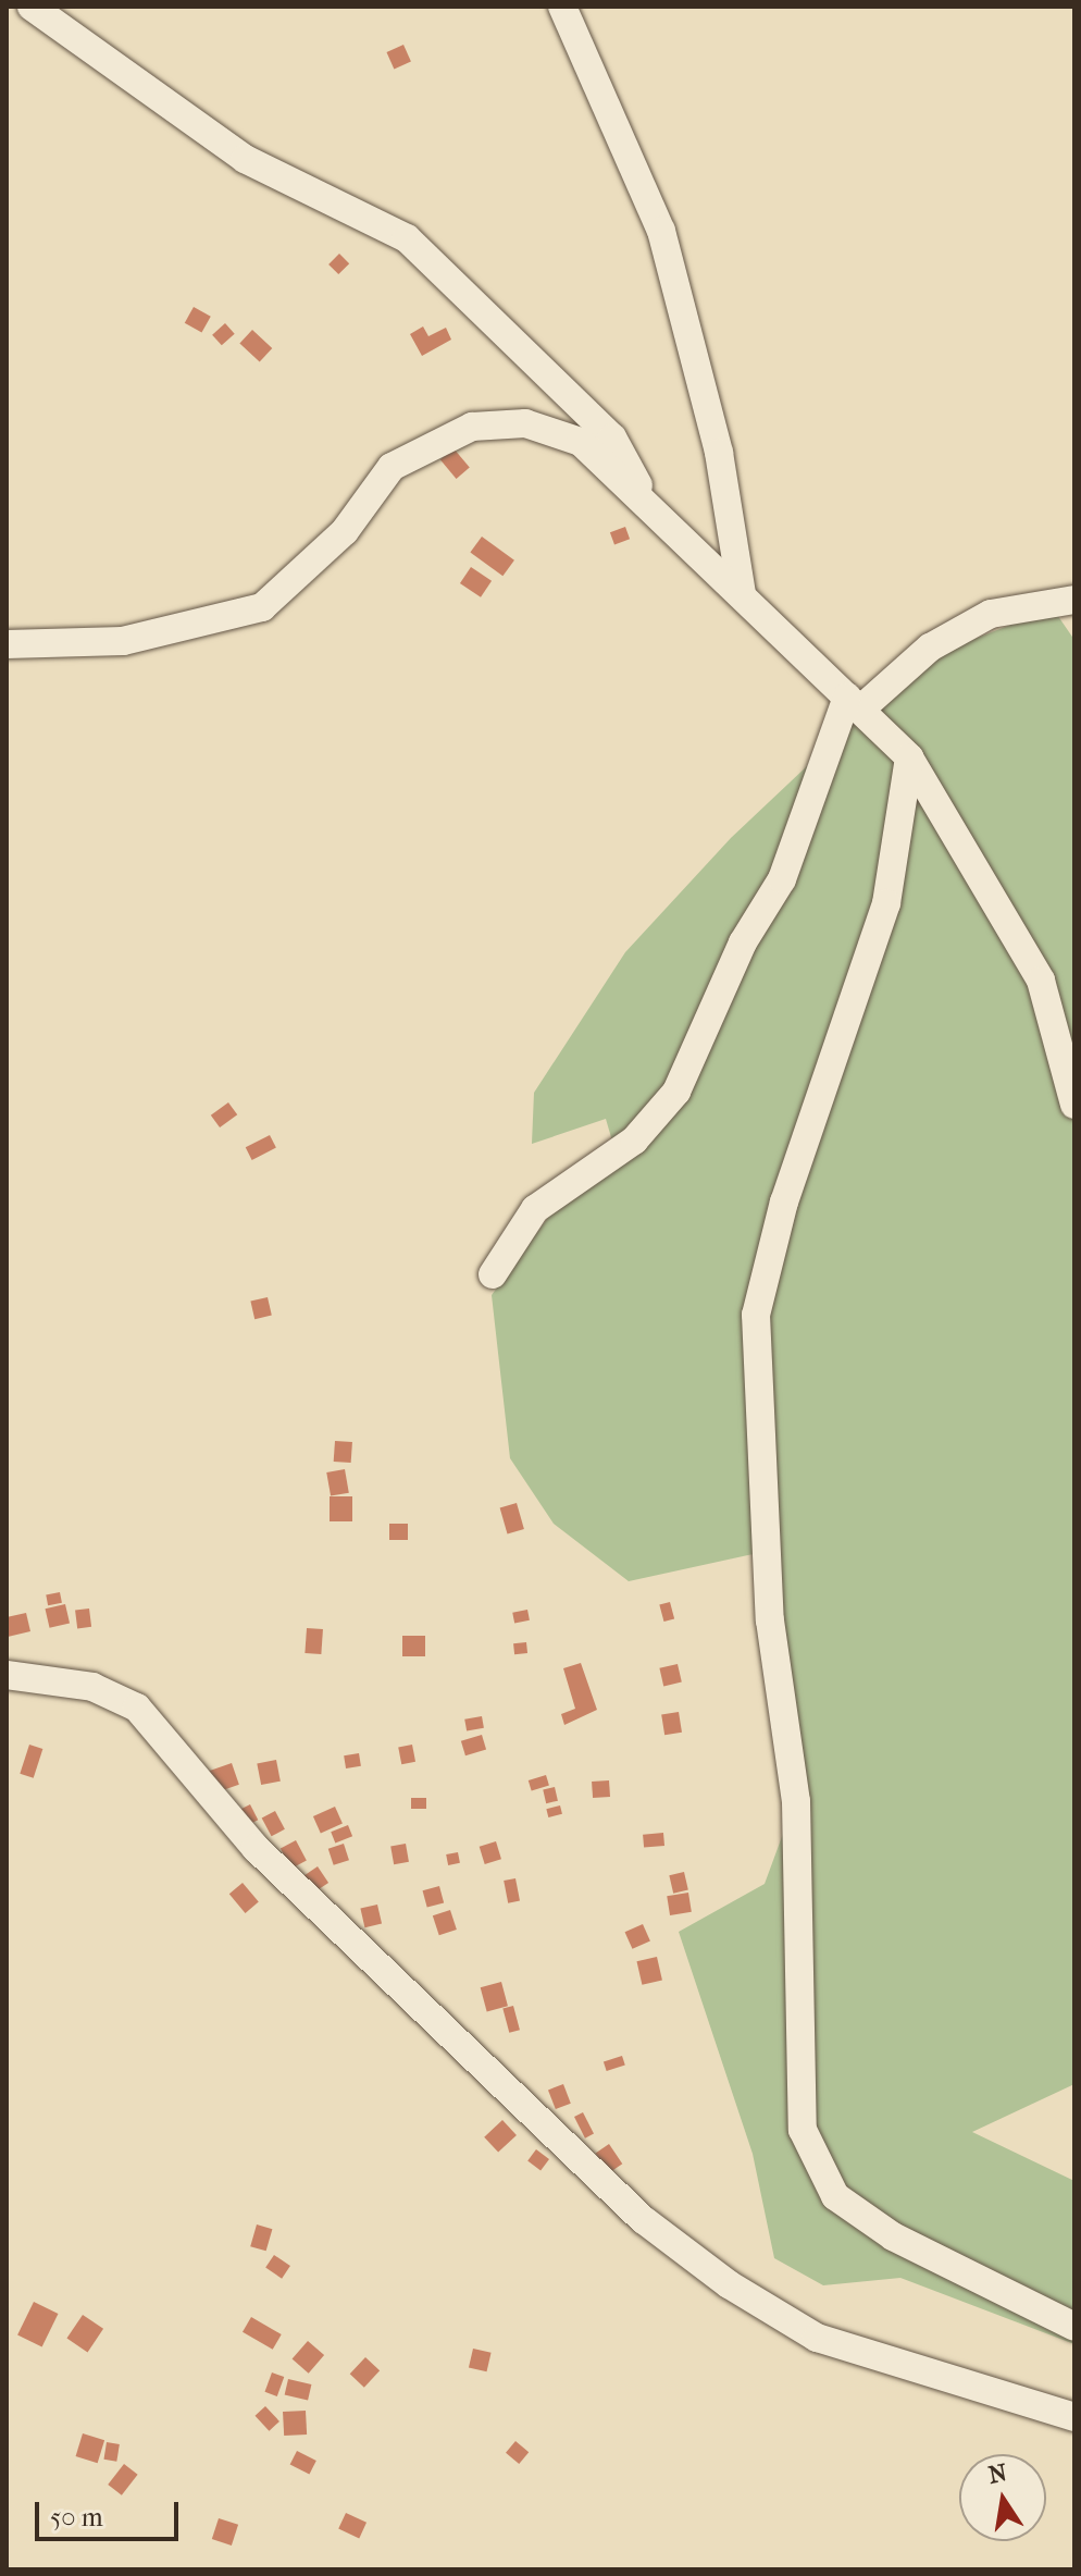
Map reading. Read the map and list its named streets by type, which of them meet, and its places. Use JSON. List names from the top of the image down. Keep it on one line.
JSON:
{"scale_bar":"50 m","north":"top"}
